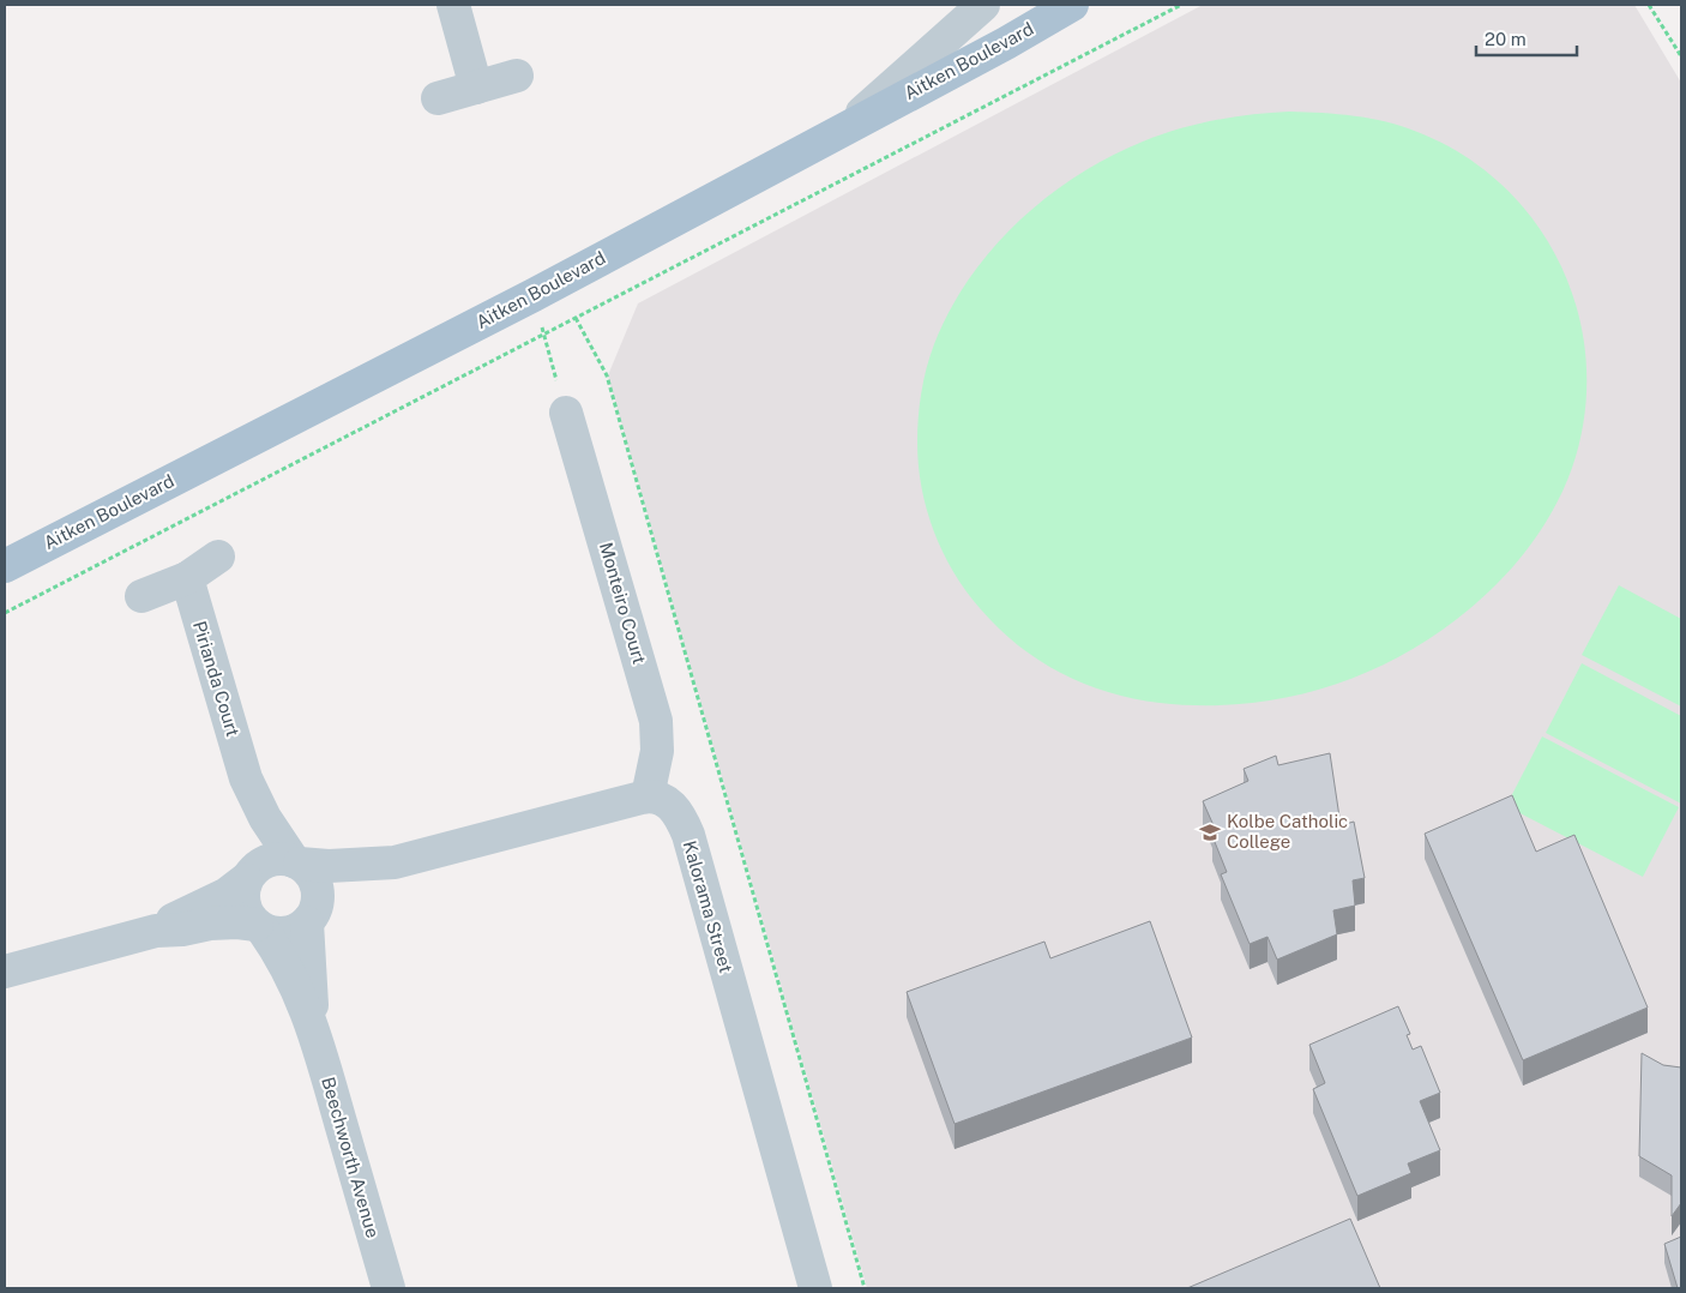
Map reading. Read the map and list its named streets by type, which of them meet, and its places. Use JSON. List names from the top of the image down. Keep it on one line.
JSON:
{"streets":{"main road":["Aitken Boulevard"],"street":["Monteiro Court","Pirianda Court","Kalorama Street","Beechworth Avenue"]},"crossings":[["Monteiro Court","Kalorama Street"],["Pirianda Court","Beechworth Avenue"]],"places":{"school or university":["Kolbe Catholic College"]},"scale_bar":"20 m"}
